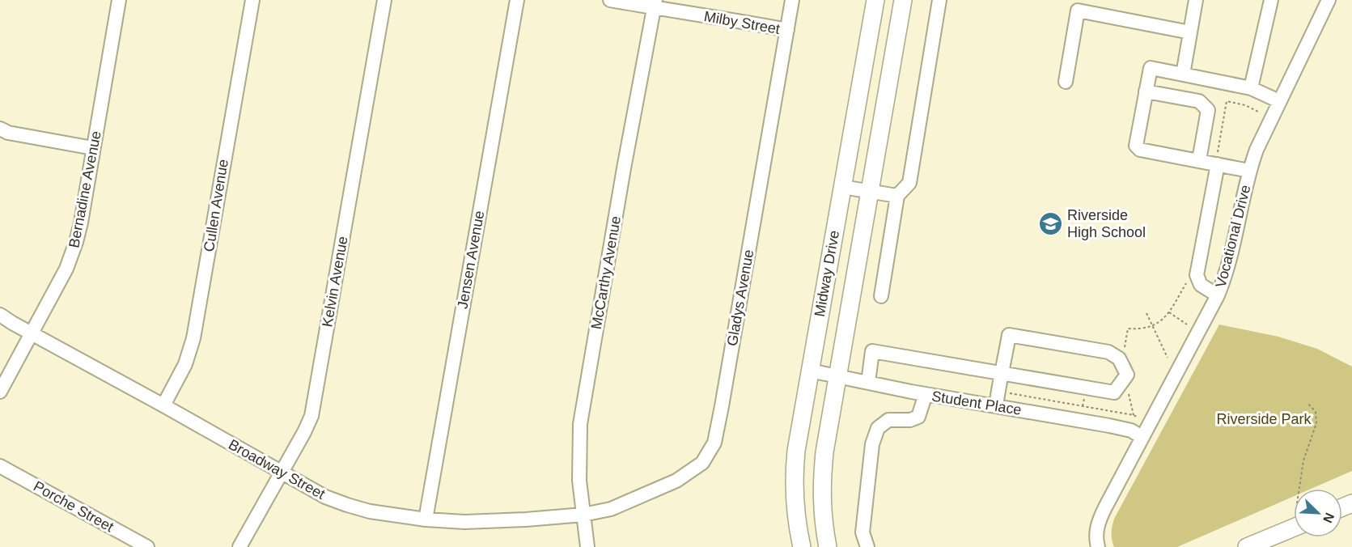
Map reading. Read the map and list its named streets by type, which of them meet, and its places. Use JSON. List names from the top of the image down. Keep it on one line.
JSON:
{"streets":{"main road":["Midway Drive"],"street":["Milby Street","Bernadine Avenue","Cullen Avenue","Vocational Drive","Jensen Avenue","McCarthy Avenue","Kelvin Avenue","Gladys Avenue","Student Place","Broadway Street","Porche Street"]},"crossings":[["Milby Street","McCarthy Avenue"],["Milby Street","Gladys Avenue"],["Bernadine Avenue","Broadway Street"],["Cullen Avenue","Broadway Street"],["Vocational Drive","Student Place"],["Jensen Avenue","Broadway Street"],["McCarthy Avenue","Gladys Avenue"],["McCarthy Avenue","Broadway Street"],["Midway Drive","Student Place"],["Kelvin Avenue","Broadway Street"],["Gladys Avenue","Broadway Street"]],"parks":["Riverside Park"],"places":{"school or university":["Riverside High School"]},"north":"bottom right"}
